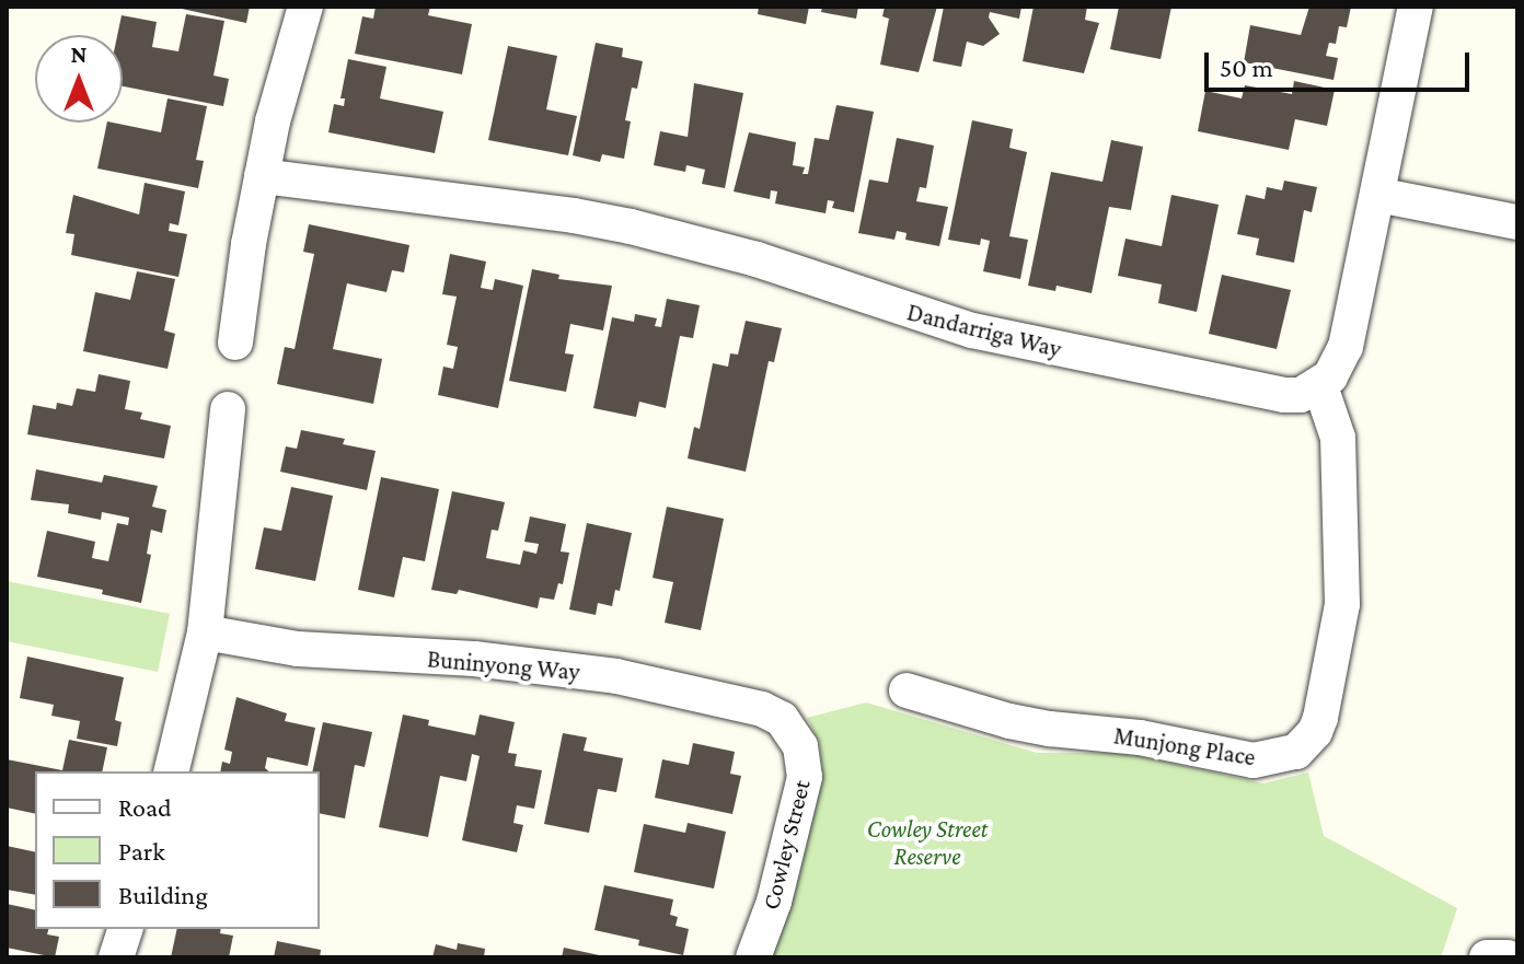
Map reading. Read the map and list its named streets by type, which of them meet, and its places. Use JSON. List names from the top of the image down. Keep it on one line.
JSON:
{"streets":{"street":["Dandarriga Way","Buninyong Way","Munjong Place","Cowley Street"]},"crossings":[["Dandarriga Way","Munjong Place"],["Buninyong Way","Cowley Street"]],"parks":["Cowley Street Reserve"],"legend":["Road","Park","Building"],"scale_bar":"50 m","north":"top"}
